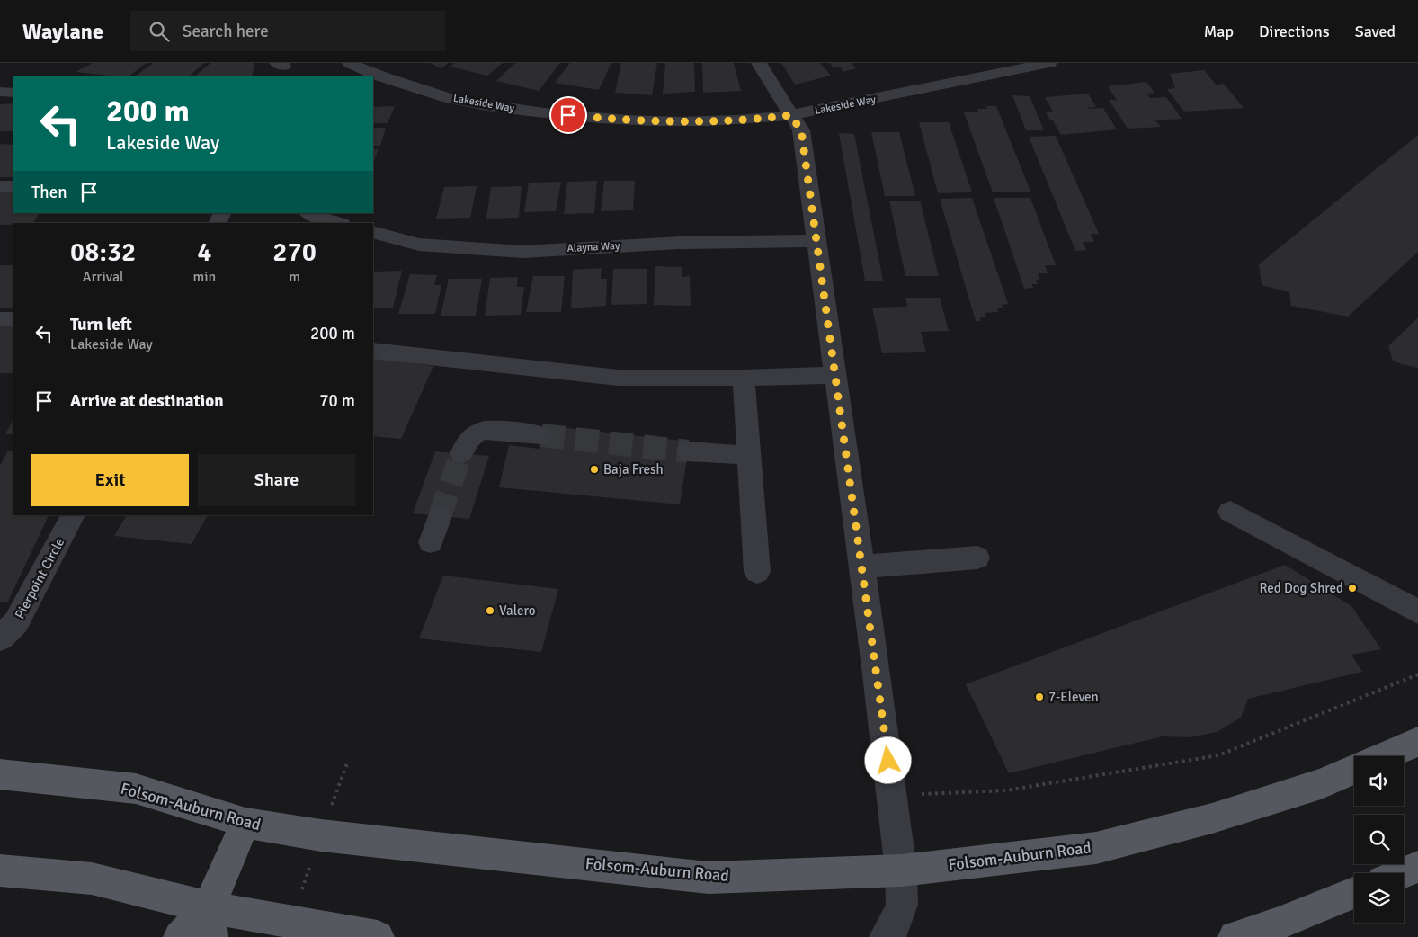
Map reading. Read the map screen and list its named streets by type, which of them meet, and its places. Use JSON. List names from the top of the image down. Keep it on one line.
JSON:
{"streets":{"main road":["Folsom-Auburn Road"],"street":["Lakeside Way","Alayna Way","Pierpoint Circle"]},"places":["Baja Fresh","Red Dog Shred","Valero","7-Eleven"],"page":{"header":"Waylane","search":"Search here","nav":["Map","Directions","Saved"],"turn":["200 m","Lakeside Way"],"then":"Then","eta":["08:32","Arrival","4","min","270","m"],"list":[{"name":"Turn left","note":"Lakeside Way","value":"200 m"},{"name":"Arrive at destination","value":"70 m"}],"buttons":["Exit","Share"]}}
